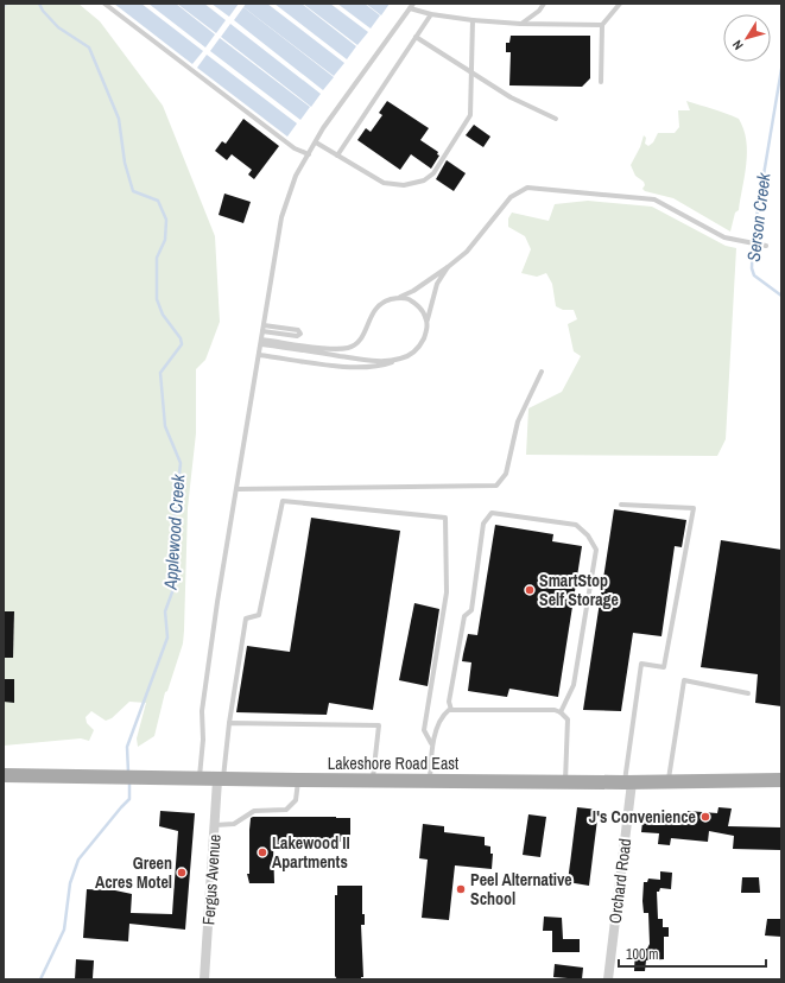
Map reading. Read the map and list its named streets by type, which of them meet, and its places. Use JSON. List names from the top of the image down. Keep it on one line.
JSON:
{"streets":{"main road":["Lakeshore Road East"],"street":["Fergus Avenue","Orchard Road"]},"crossings":[["Lakeshore Road East","Fergus Avenue"],["Lakeshore Road East","Orchard Road"]],"water":["Serson Creek","Applewood Creek"],"places":["SmartStop Self Storage","J's Convenience","Lakewood II Apartments","Green Acres Motel","Peel Alternative School"],"scale_bar":"100 m","north":"bottom left"}
